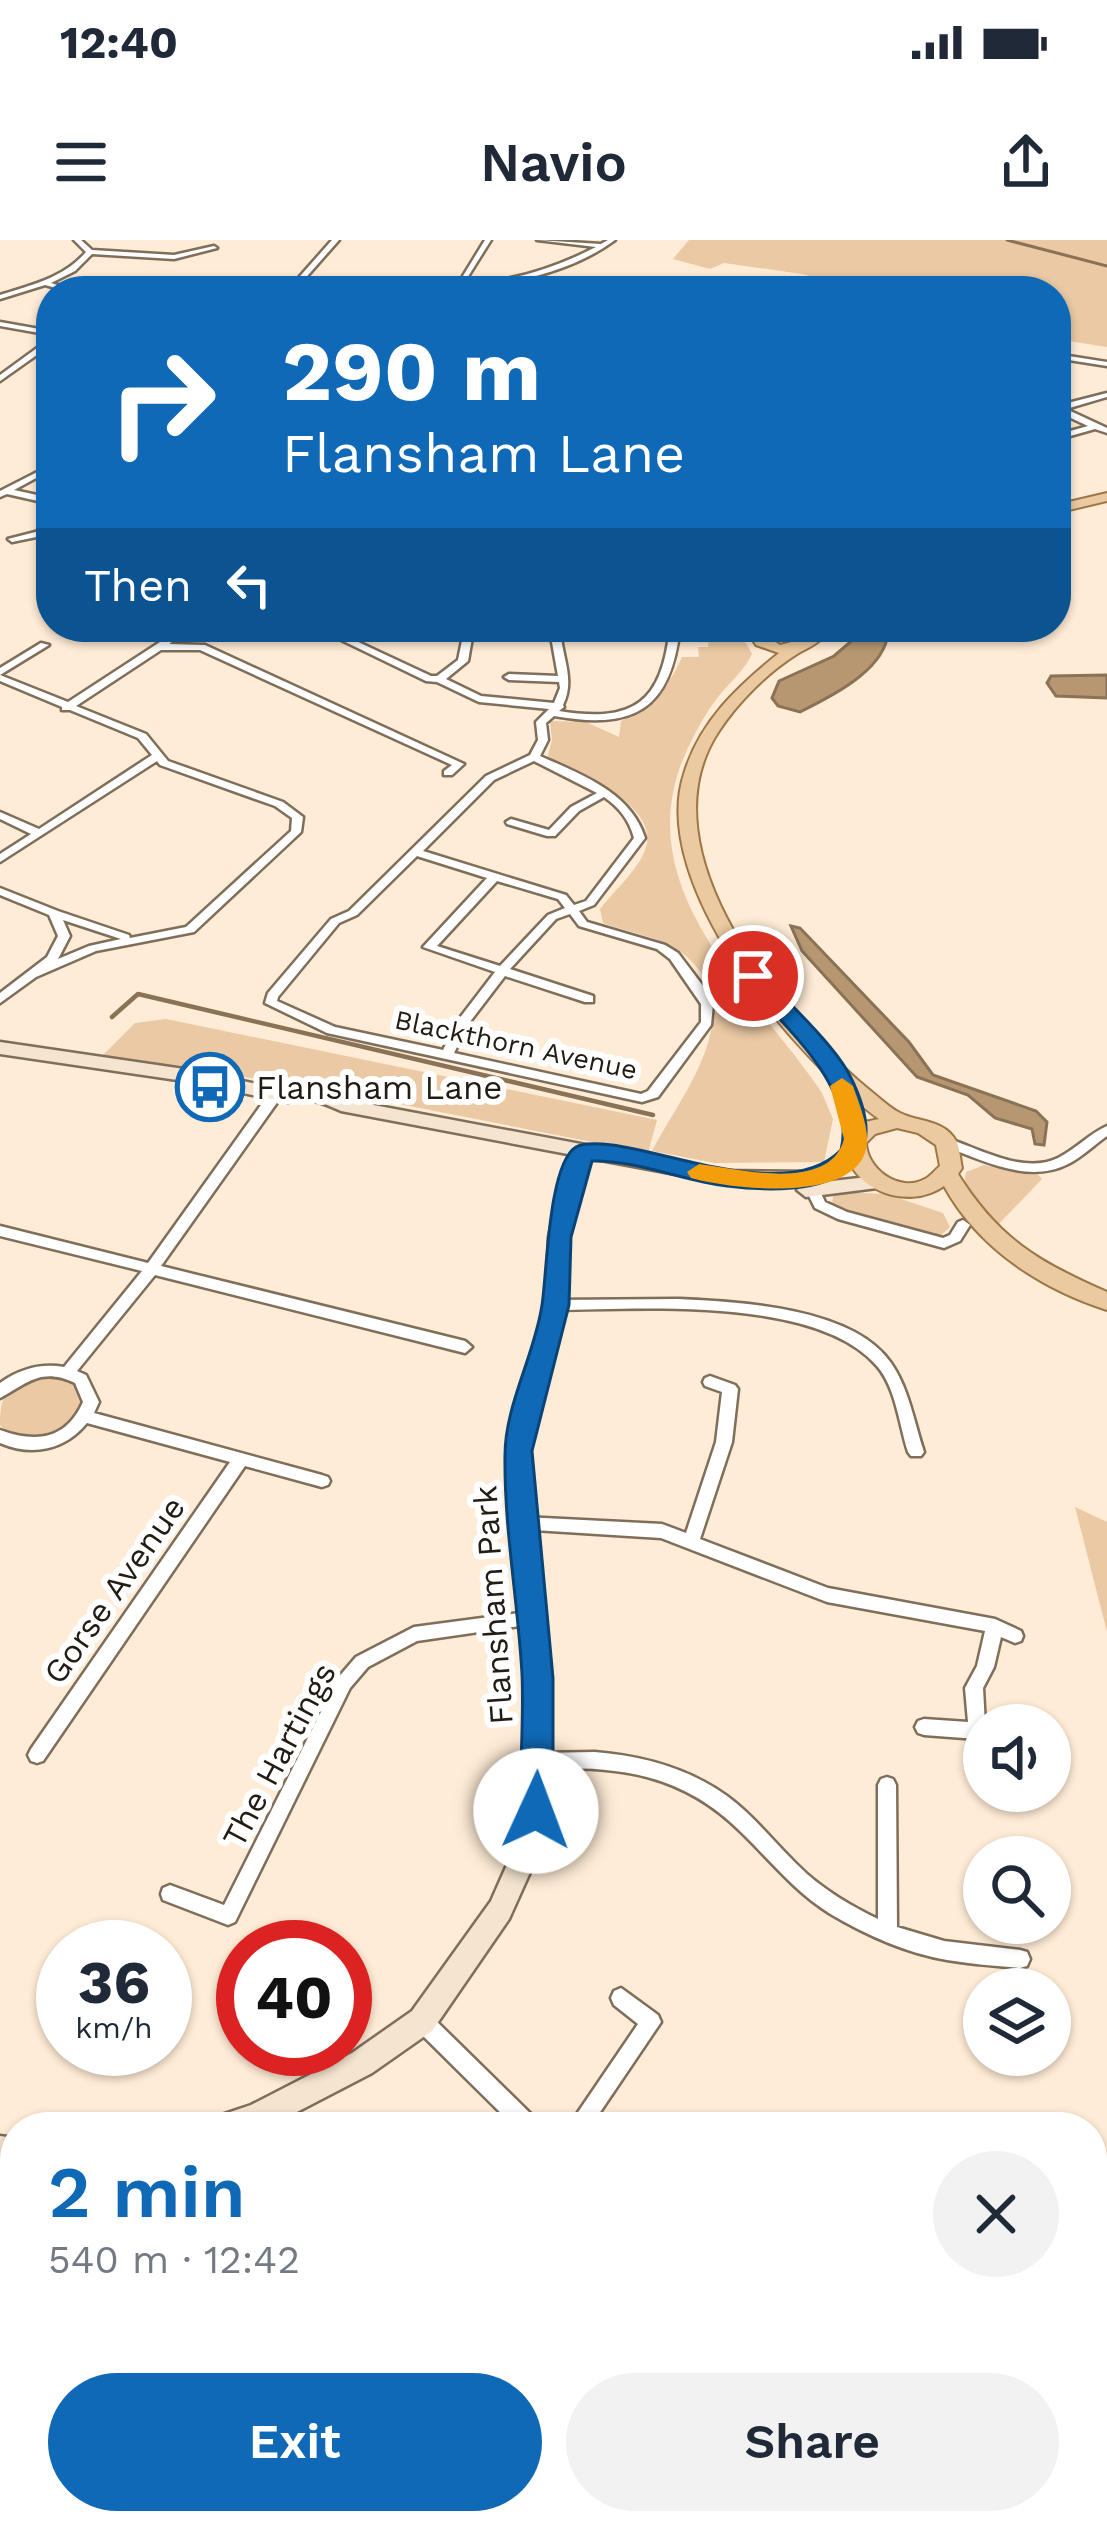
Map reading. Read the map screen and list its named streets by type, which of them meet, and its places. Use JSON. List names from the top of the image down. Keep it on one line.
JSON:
{"streets":{"main road":["Flansham Park"],"street":["Blackthorn Avenue","Gorse Avenue","The Hartings"]},"crossings":[["Flansham Park","The Hartings"]],"places":{"bus stop":["Flansham Lane"]},"page":{"status":"12:40","header":"Navio","turn":["290 m","Flansham Lane"],"then":"Then","speed":"36 km/h","limit":"40","heading":["2 min","540 m · 12:42"],"buttons":["Exit","Share"]}}
